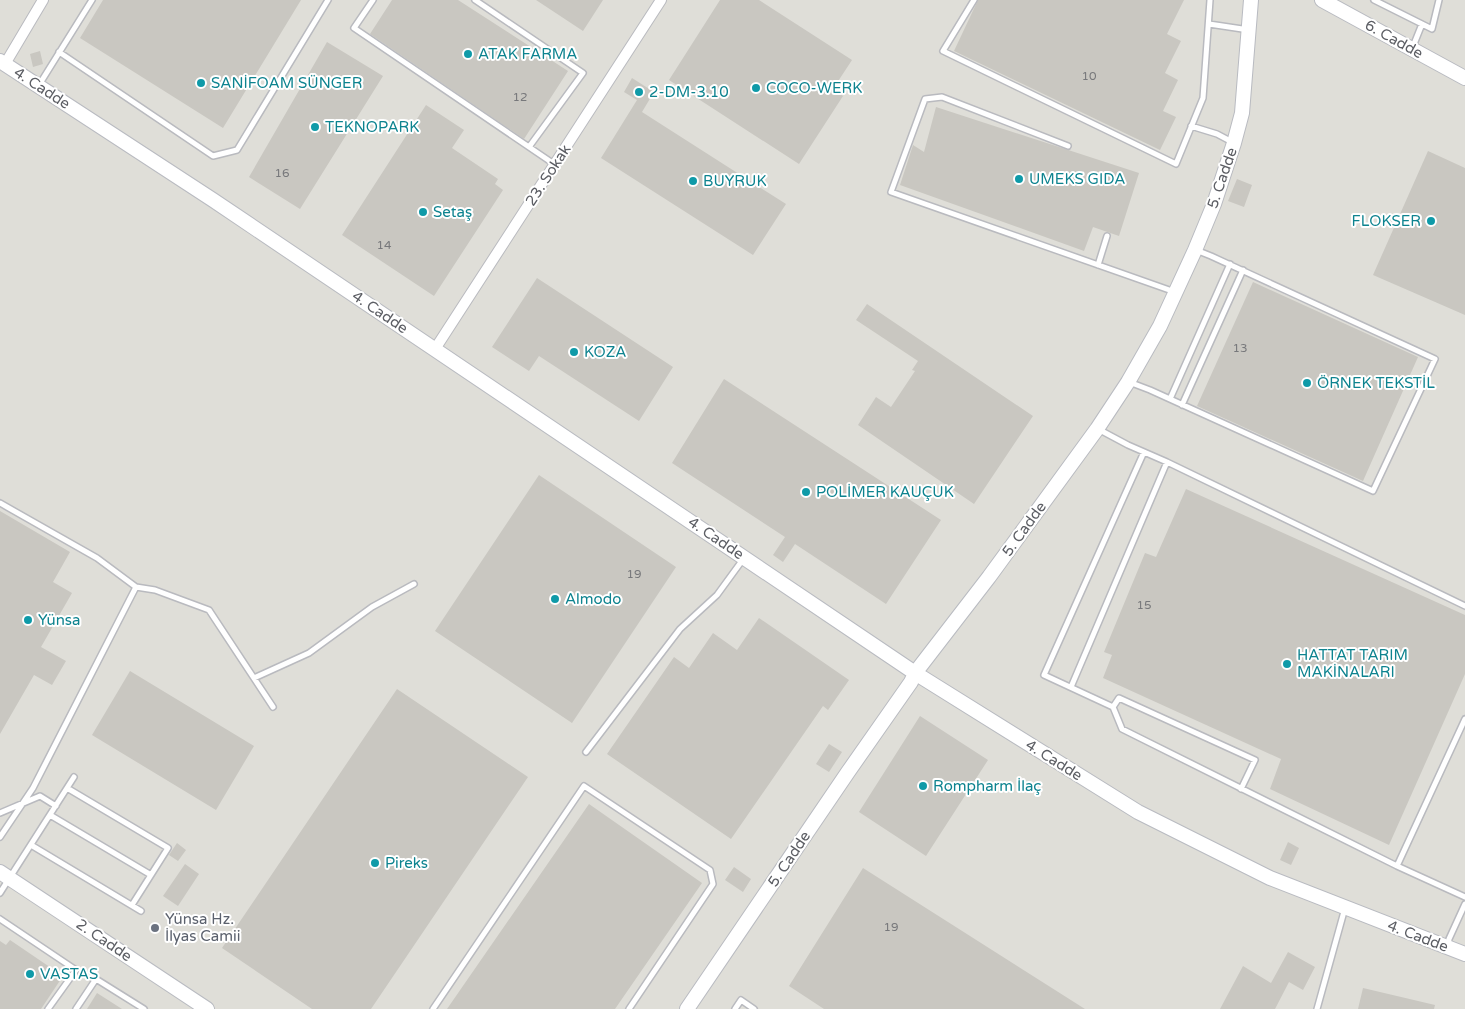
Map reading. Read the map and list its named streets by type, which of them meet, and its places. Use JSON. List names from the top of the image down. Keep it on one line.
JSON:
{"streets":{"street":["6. Cadde","4. Cadde","23. Sokak","5. Cadde","2. Cadde"]},"crossings":[["4. Cadde","23. Sokak"],["4. Cadde","5. Cadde"]],"places":["ATAK FARMA","SANİFOAM SÜNGER","COCO-WERK","2-DM-3.10","TEKNOPARK","UMEKS GIDA","BUYRUK","Setaş","FLOKSER","KOZA","ÖRNEK TEKSTİL","POLİMER KAUÇUK","Almodo","Yünsa","HATTAT TARIM MAKİNALARI","Rompharm İlaç","Pireks","Yünsa Hz. İlyas Camii","VASTAS"],"house_numbers":["10","12","16","14","13","19","15","19"]}
